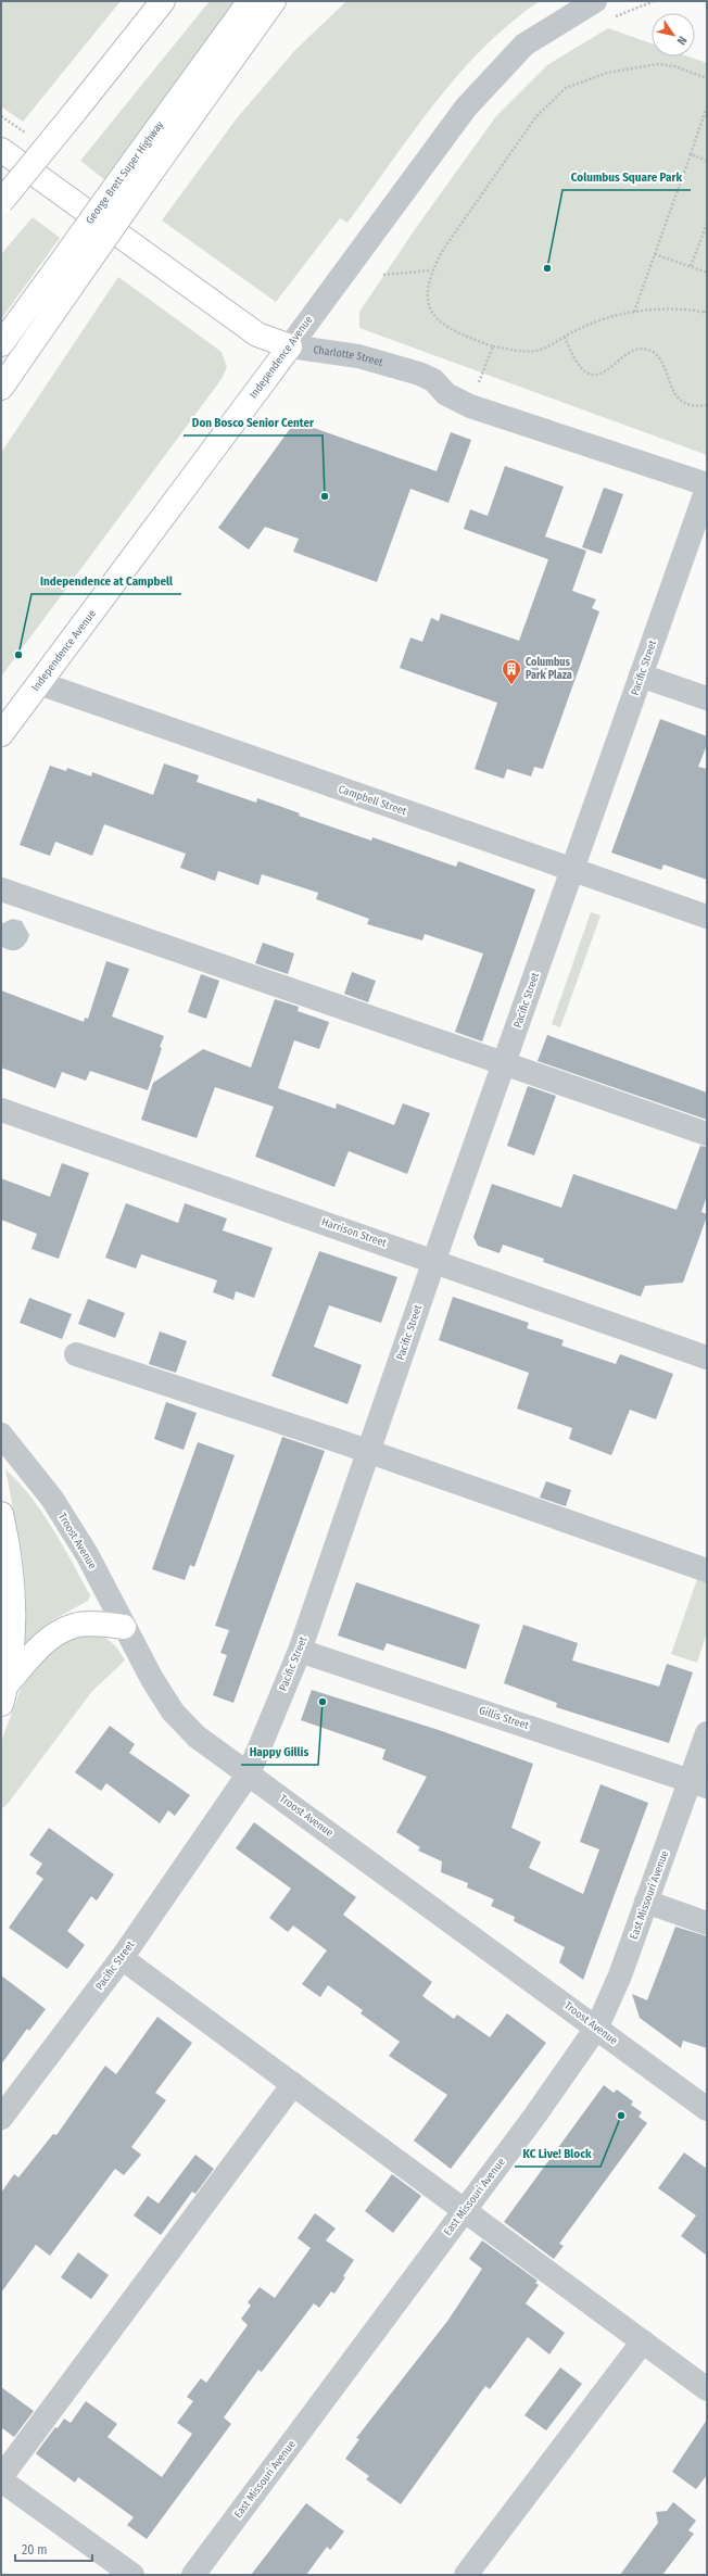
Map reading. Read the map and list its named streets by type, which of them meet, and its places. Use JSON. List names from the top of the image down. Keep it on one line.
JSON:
{"streets":{"main road":["George Brett Super Highway","Charlotte Street","Independence Avenue"],"street":["Pacific Street","Campbell Street","Harrison Street","Troost Avenue","Gillis Street","East Missouri Avenue"]},"crossings":[["Charlotte Street","Independence Avenue"],["Independence Avenue","Campbell Street"],["Pacific Street","Campbell Street"],["Pacific Street","Harrison Street"],["Pacific Street","Troost Avenue"],["Pacific Street","Gillis Street"],["Troost Avenue","East Missouri Avenue"],["Gillis Street","East Missouri Avenue"]],"places":{"other":["Columbus Square Park","Don Bosco Senior Center","Independence at Campbell","Happy Gillis","KC Live! Block"],"building":["Columbus Park Plaza"]},"scale_bar":"20 m","north":"bottom right"}
